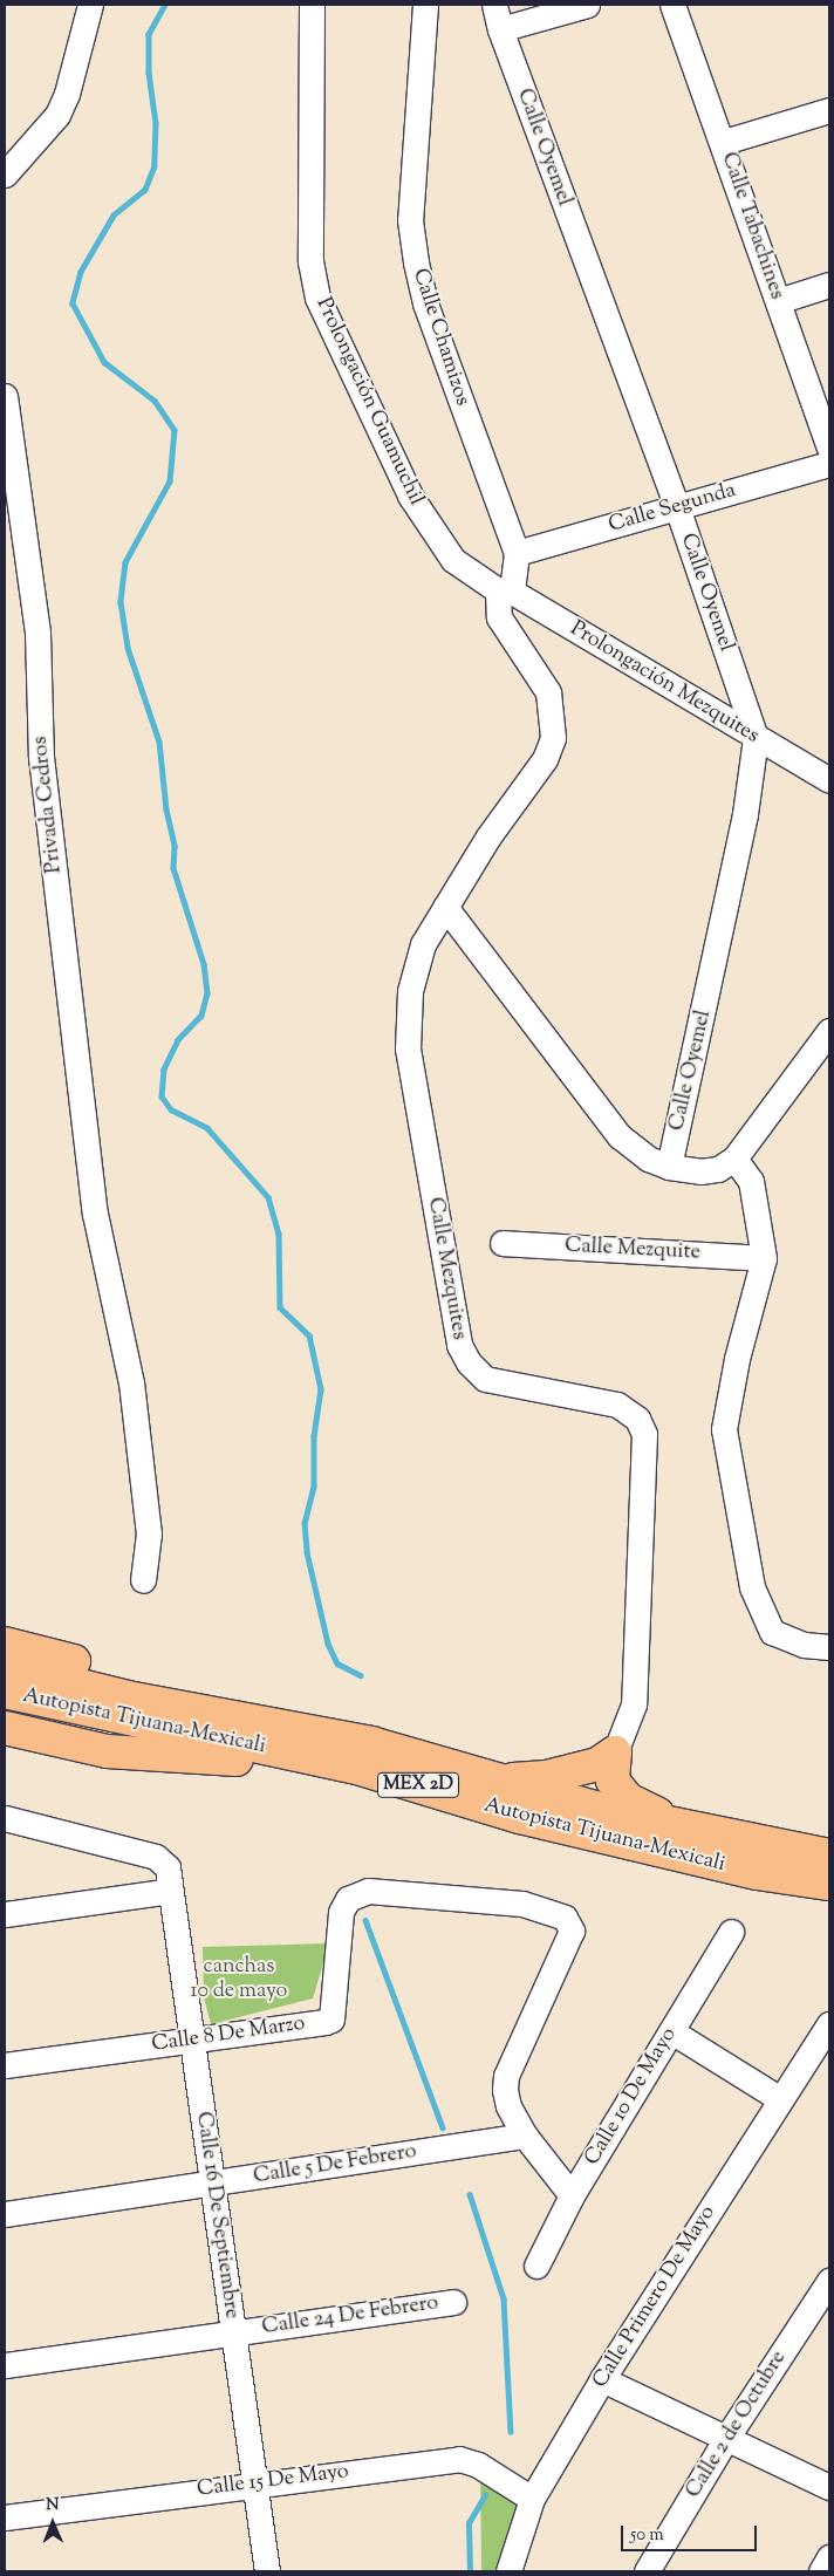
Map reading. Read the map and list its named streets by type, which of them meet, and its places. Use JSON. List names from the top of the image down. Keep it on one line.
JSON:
{"streets":{"highway":["Autopista Tijuana-Mexicali","MEX 2D"],"street":["Calle Oyemel","Calle Tabachines","Calle Chamizos","Prolongación Guamuchil","Calle Segunda","Prolongación Mezquites","Privada Cedros","Calle Mezquite","Calle Mezquites","Calle 8 De Marzo","Calle 10 De Mayo","Calle 5 De Febrero","Calle 16 De Septiembre","Calle Primero De Mayo","Calle 24 De Febrero","Calle 2 de Octubre","Calle 15 De Mayo"]},"crossings":[["Calle Oyemel","Calle Segunda"],["Calle Oyemel","Prolongación Mezquites"],["Calle Chamizos","Prolongación Guamuchil"],["Calle Chamizos","Calle Segunda"],["Calle Chamizos","Prolongación Mezquites"],["Calle Chamizos","Calle Mezquites"],["Prolongación Guamuchil","Prolongación Mezquites"],["Prolongación Guamuchil","Calle Mezquites"],["Prolongación Mezquites","Calle Mezquites"],["Calle 8 De Marzo","Calle 5 De Febrero"],["Calle 8 De Marzo","Calle 16 De Septiembre"],["Calle 5 De Febrero","Calle 16 De Septiembre"],["Calle 16 De Septiembre","Calle 24 De Febrero"],["Calle 16 De Septiembre","Calle 15 De Mayo"],["Calle Primero De Mayo","Calle 15 De Mayo"]],"parks":["canchas 10 de mayo"],"scale_bar":"50 m","north":"top"}
